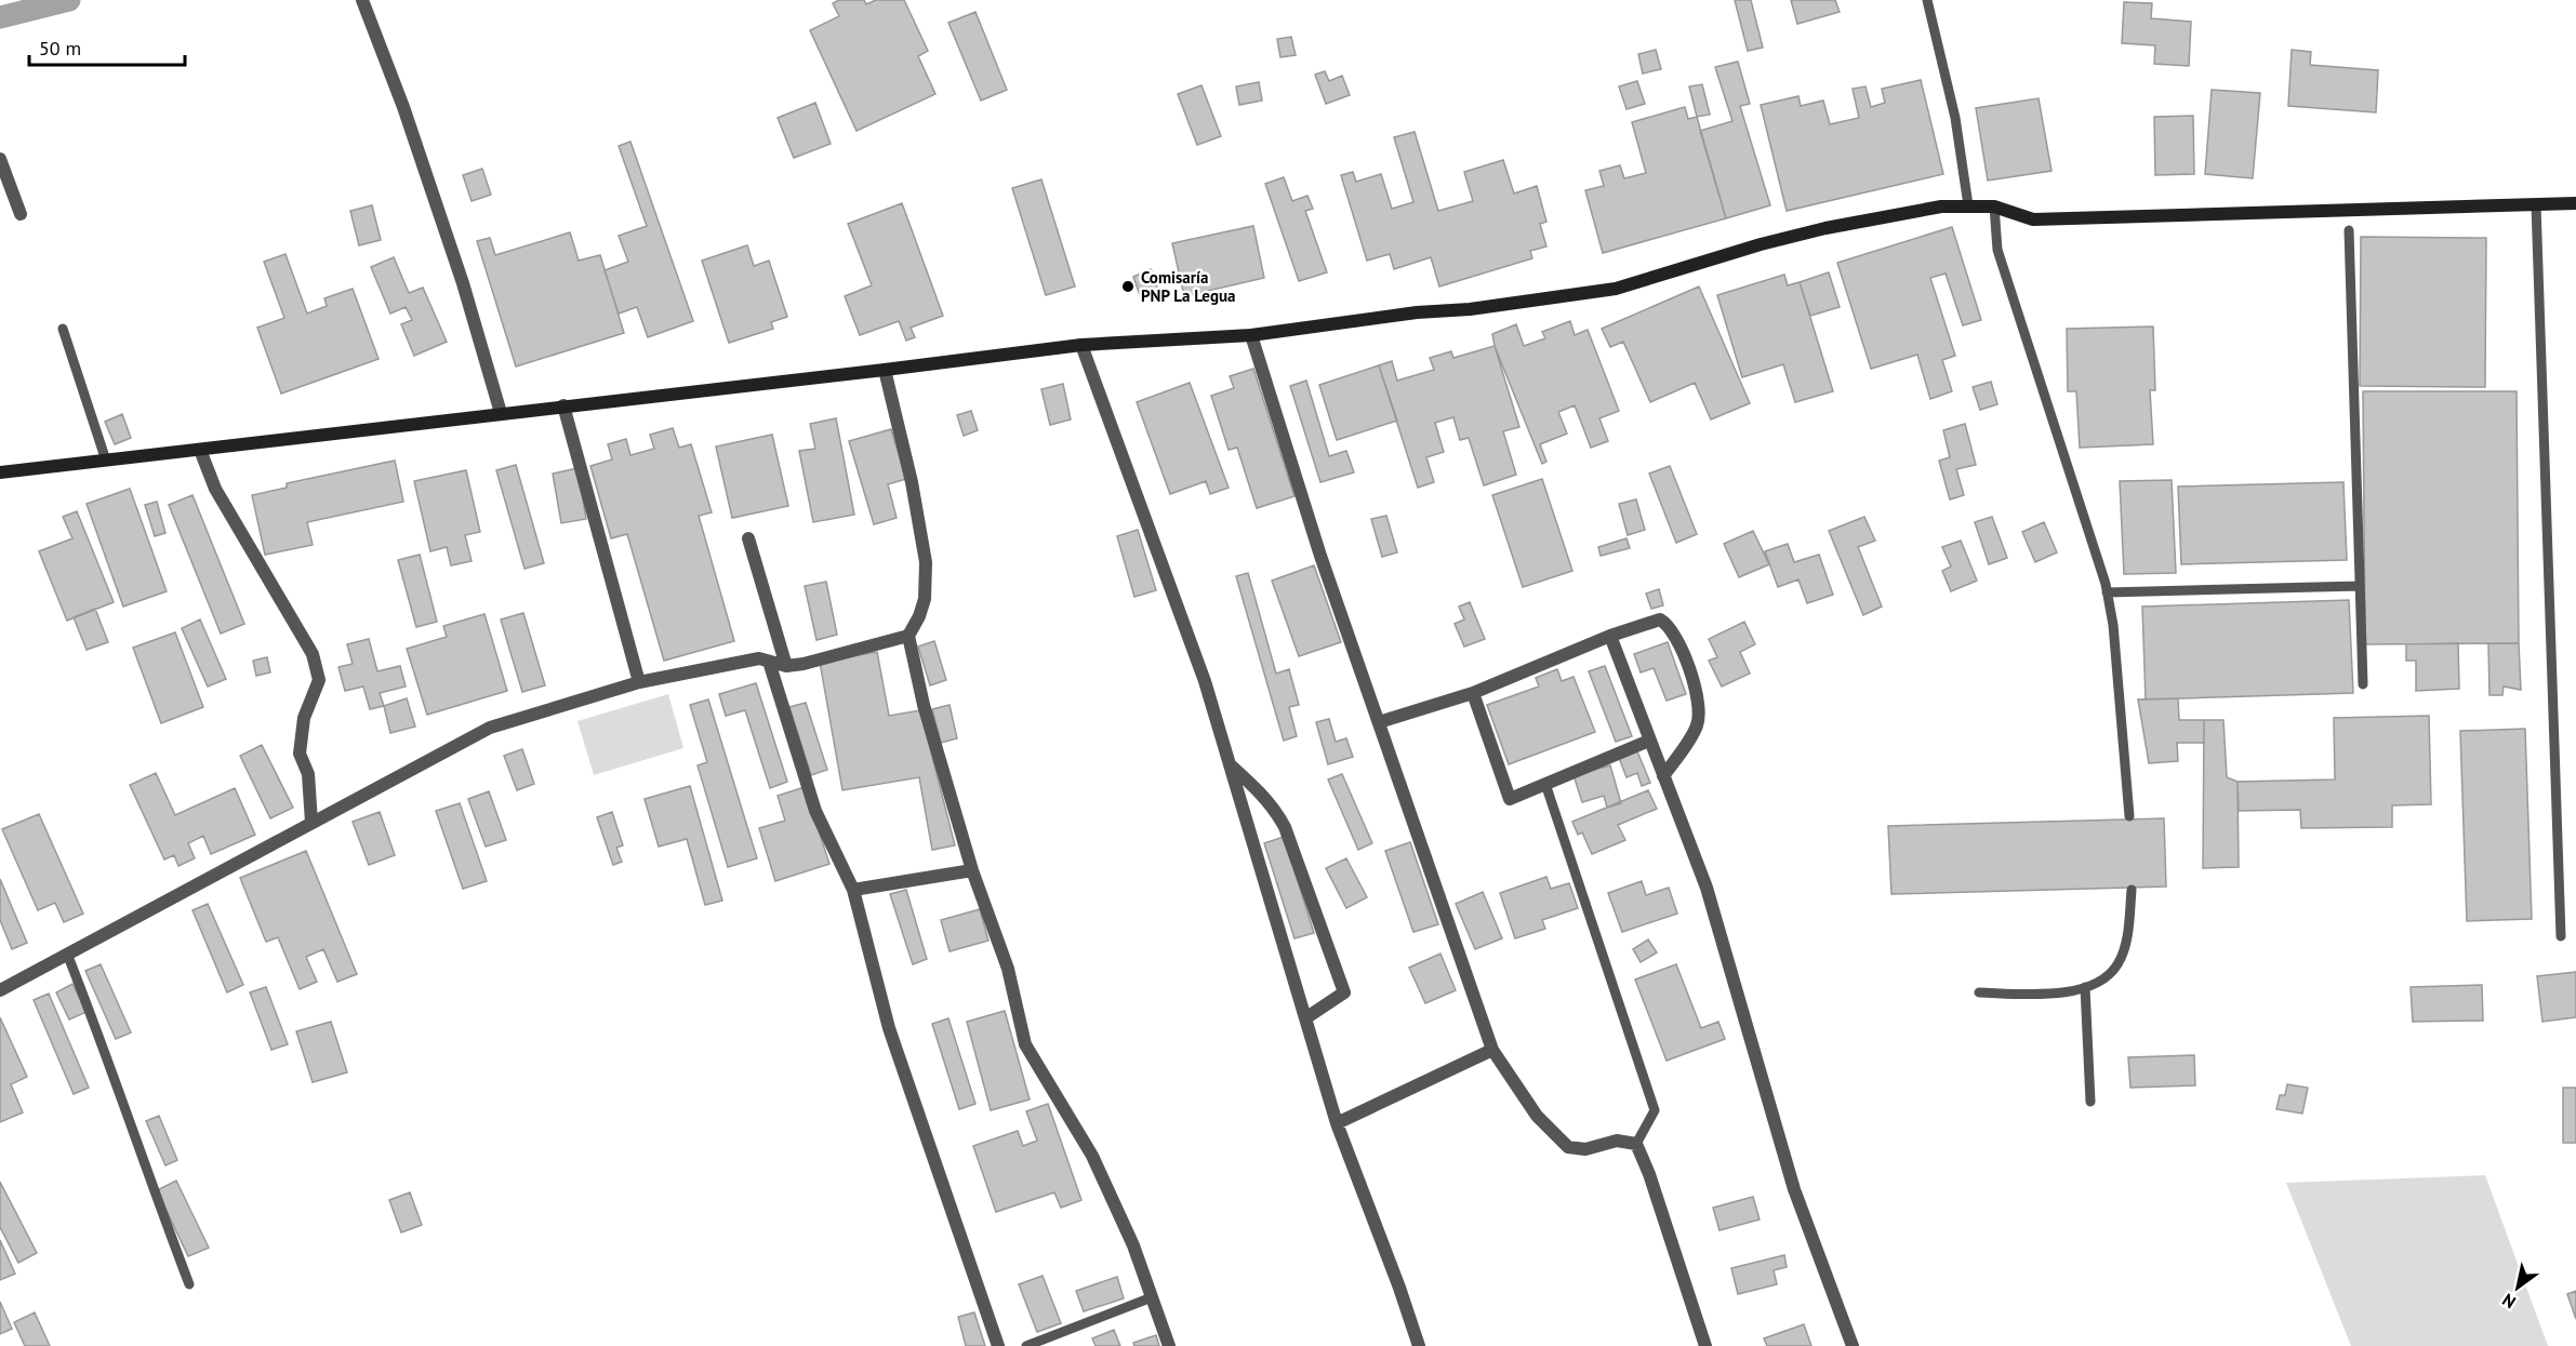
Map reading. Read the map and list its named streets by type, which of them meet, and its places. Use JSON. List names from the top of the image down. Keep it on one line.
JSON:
{"places":["Comisaría PNP La Legua"],"scale_bar":"50 m","north":"bottom left"}
